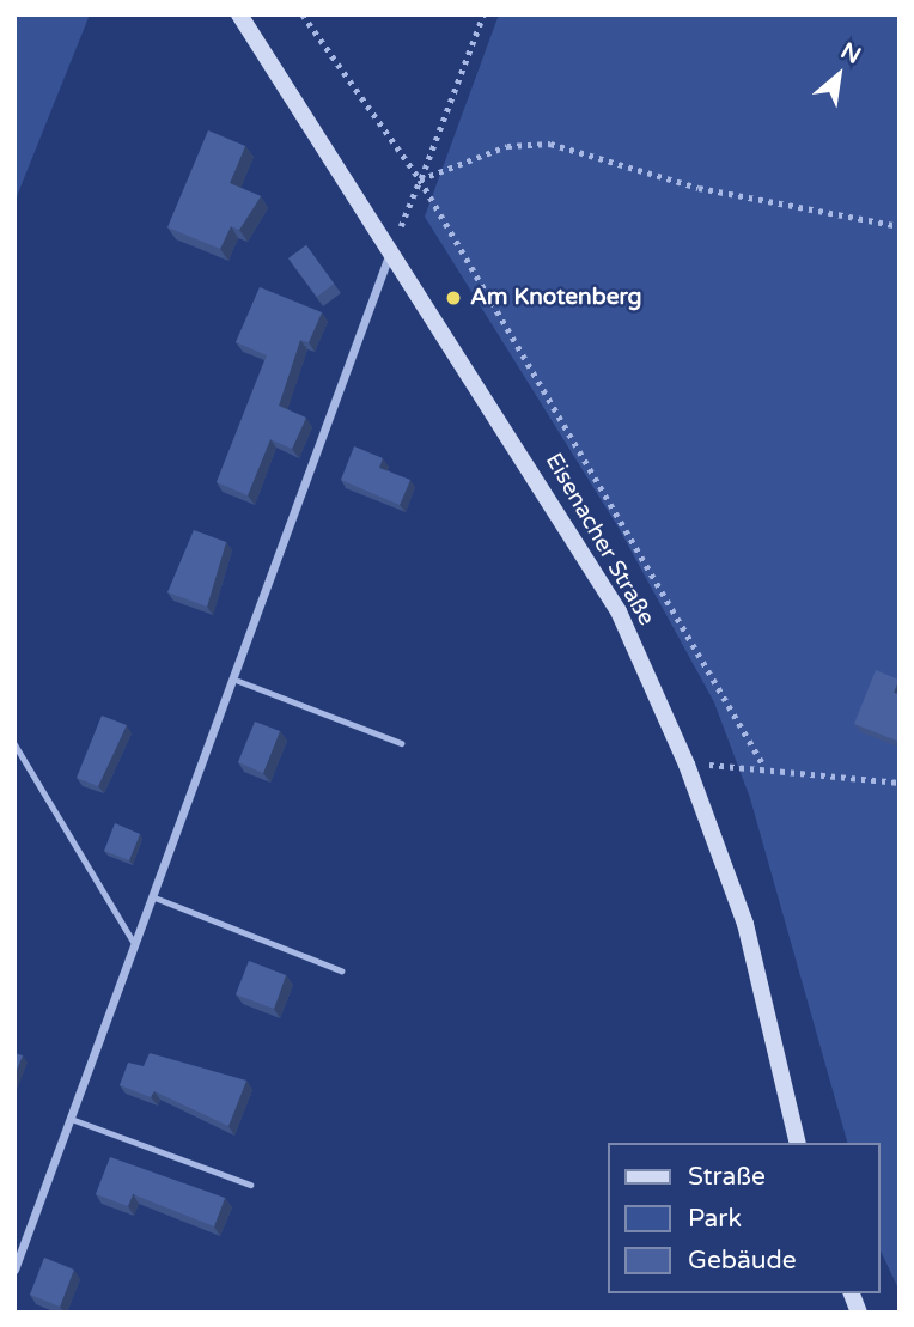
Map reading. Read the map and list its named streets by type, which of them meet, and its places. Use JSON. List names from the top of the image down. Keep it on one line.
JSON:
{"streets":{"main road":["Eisenacher Straße"]},"places":["Am Knotenberg"],"legend":["Straße","Park","Gebäude"],"north":"top right"}
